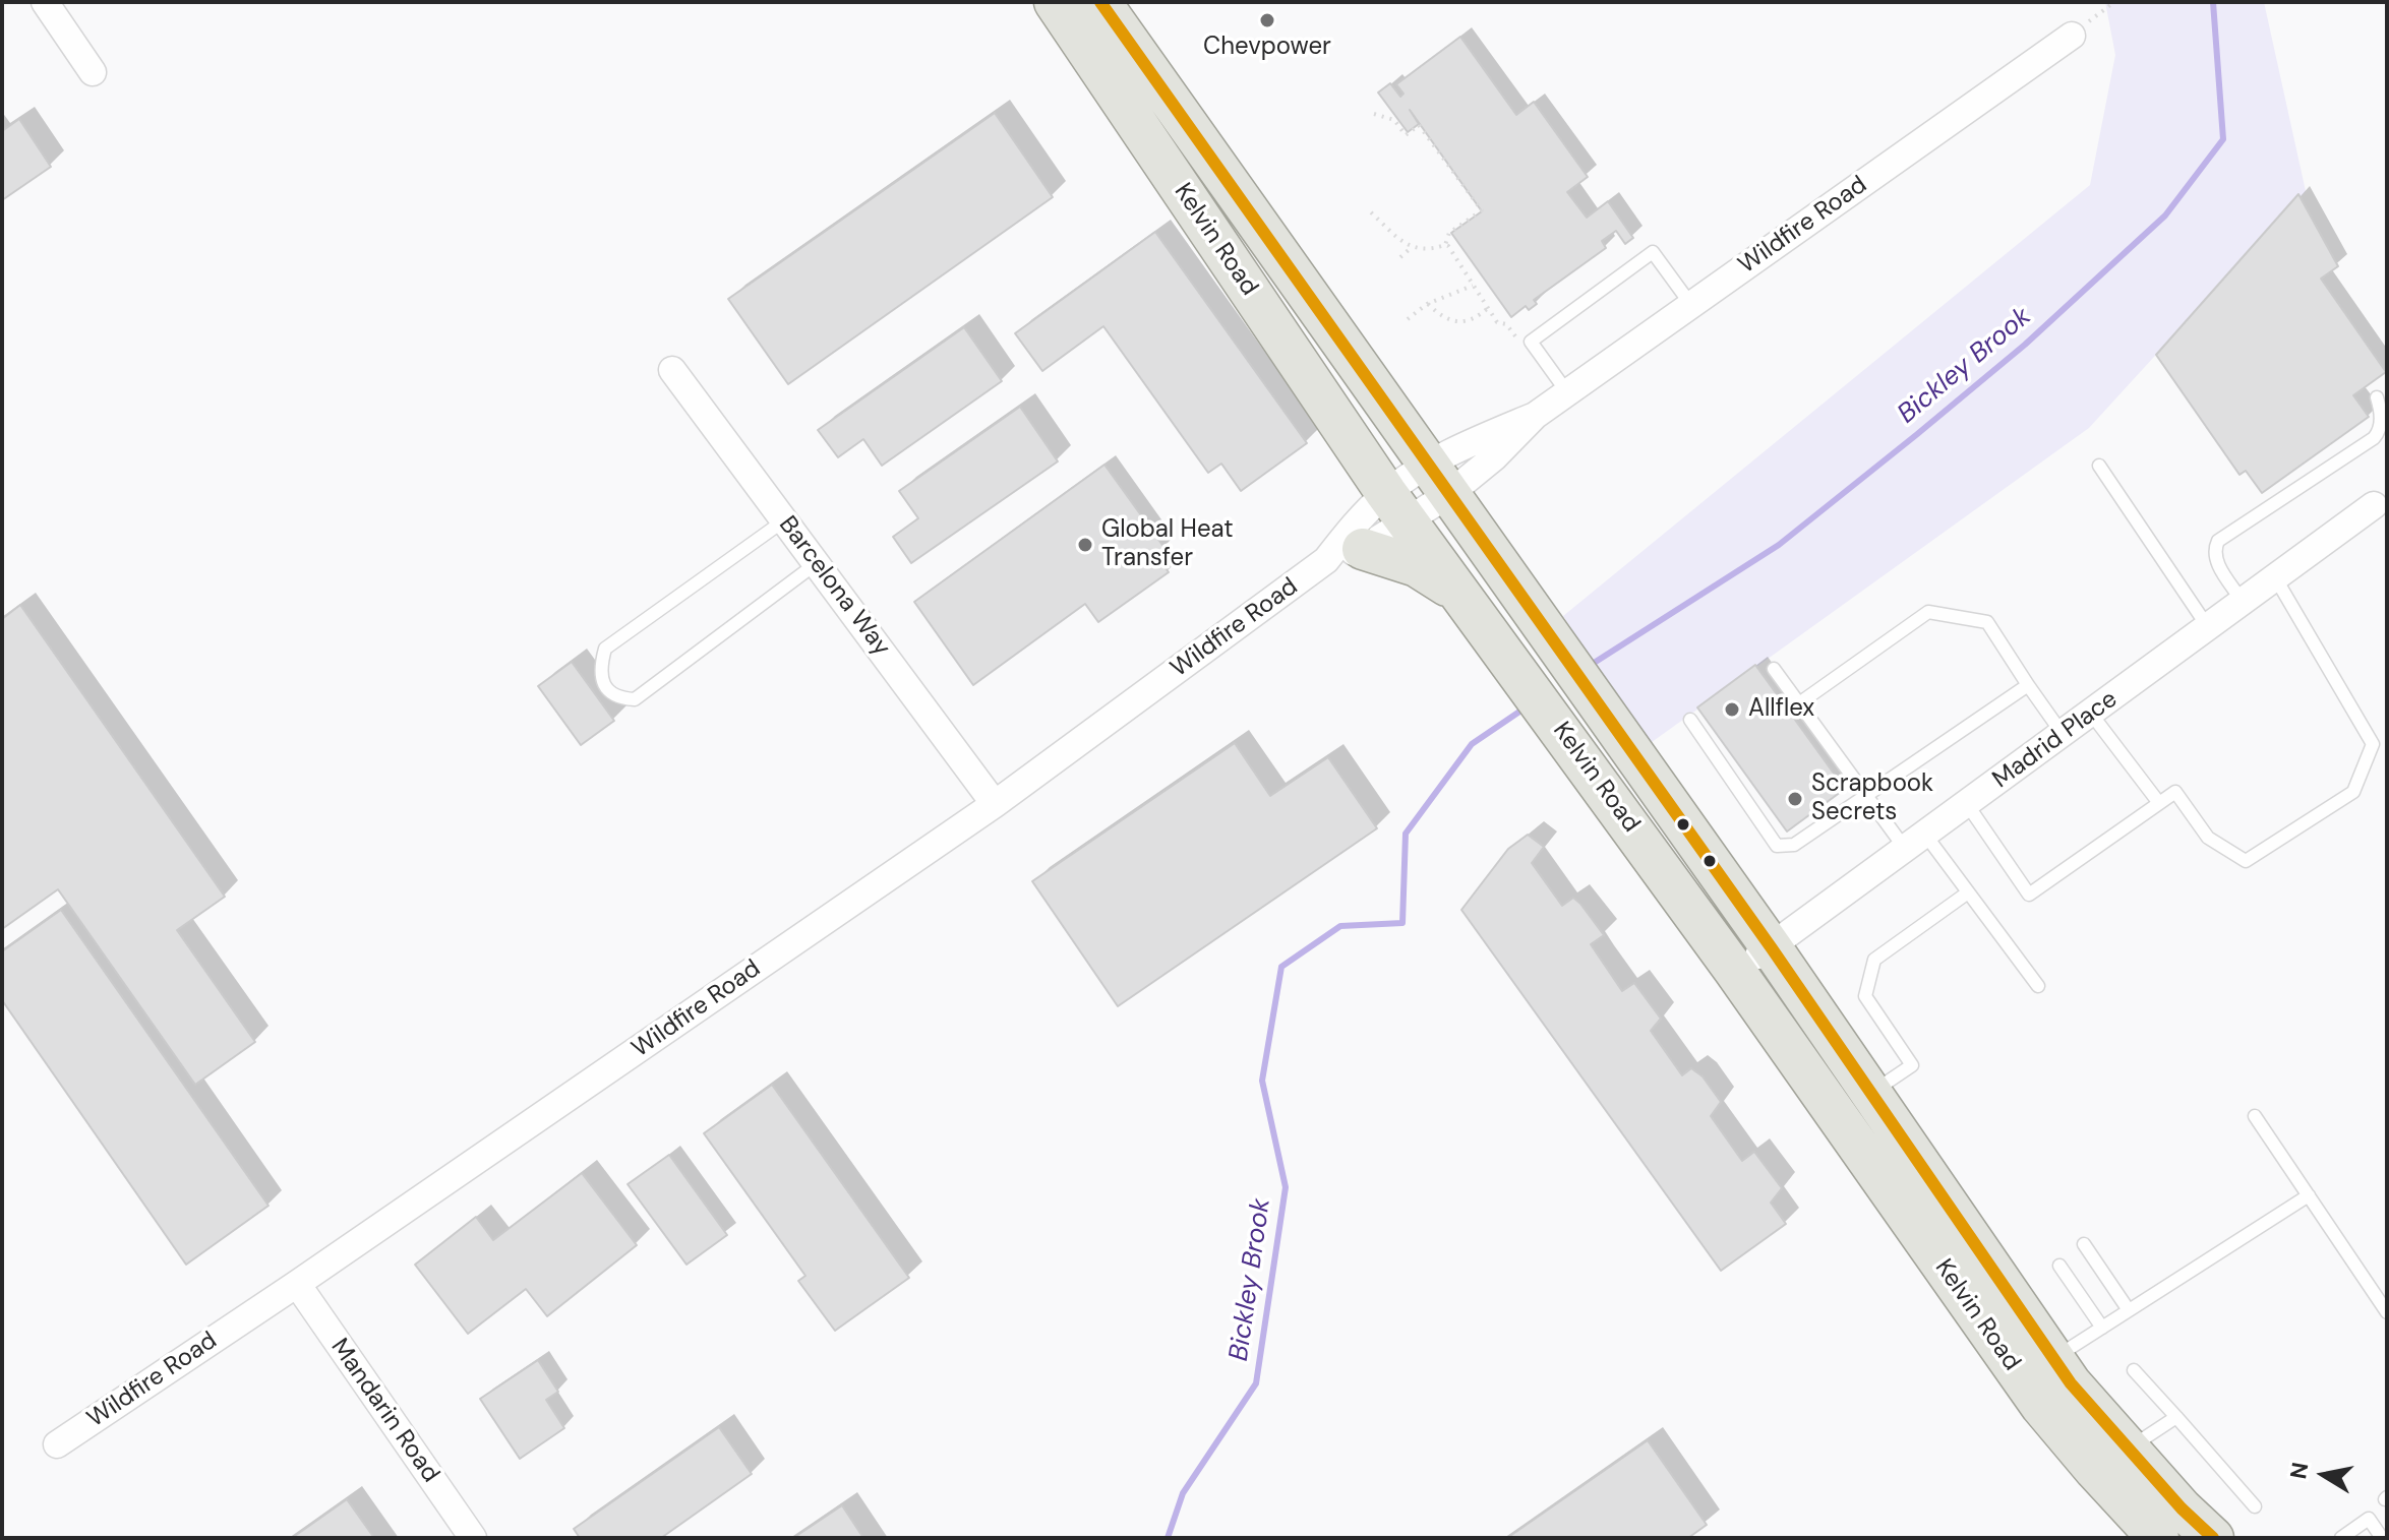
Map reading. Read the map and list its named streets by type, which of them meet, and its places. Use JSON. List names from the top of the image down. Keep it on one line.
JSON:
{"streets":{"main road":["Kelvin Road"],"street":["Wildfire Road","Barcelona Way","Madrid Place","Mandarin Road"]},"crossings":[["Wildfire Road","Kelvin Road"],["Wildfire Road","Barcelona Way"],["Wildfire Road","Mandarin Road"],["Kelvin Road","Madrid Place"]],"water":["Bickley Brook"],"places":["Chevpower","Global Heat Transfer","Allflex","Scrapbook Secrets"],"north":"left"}
